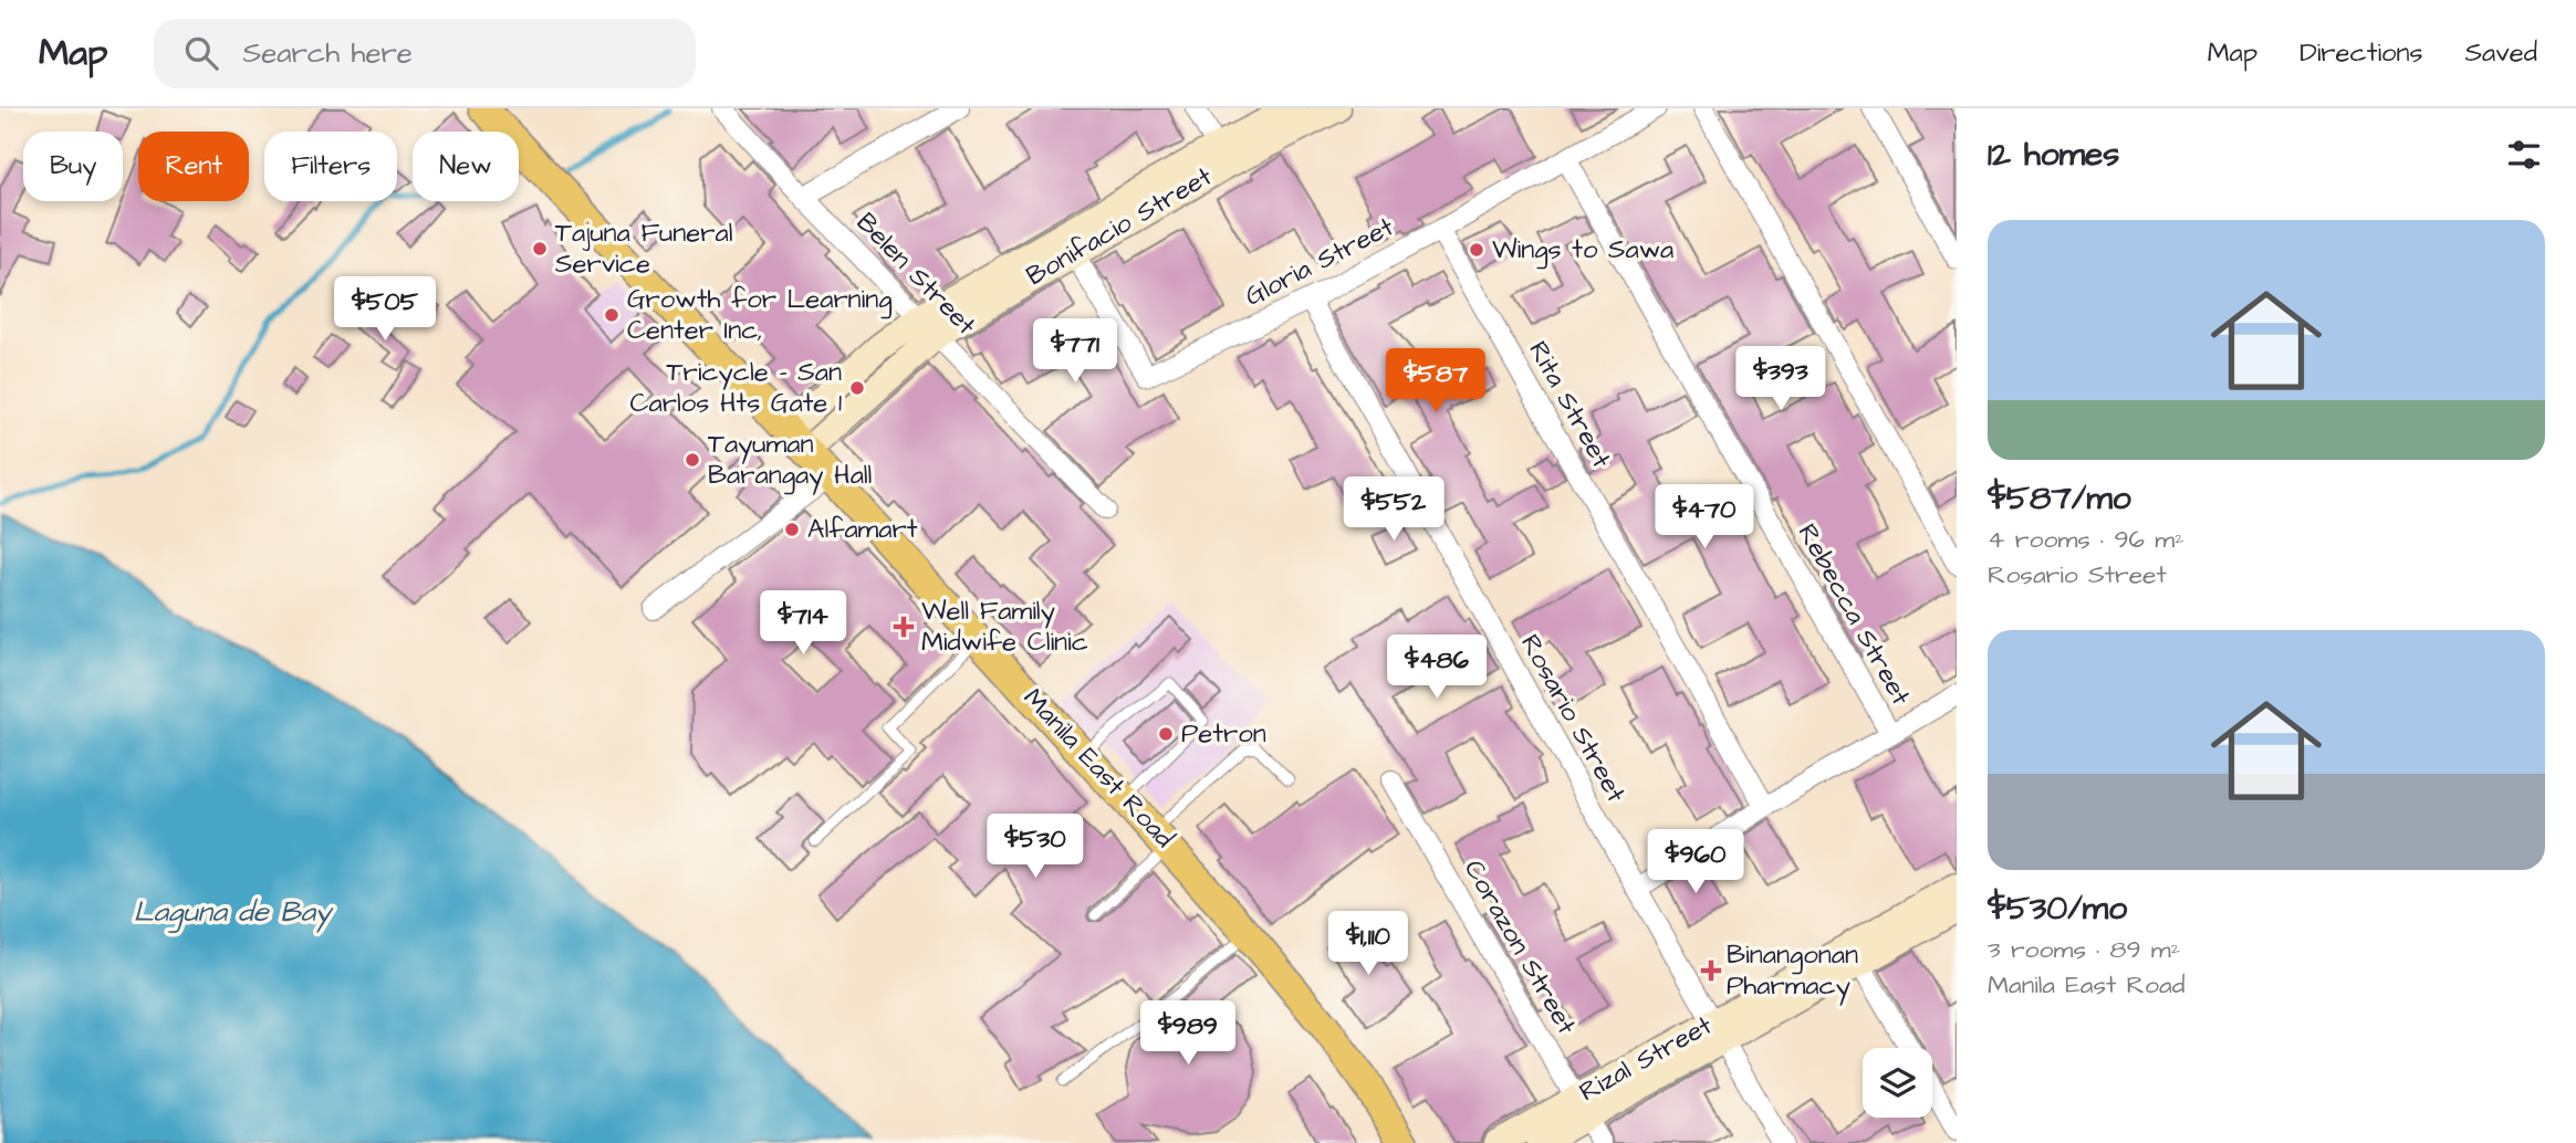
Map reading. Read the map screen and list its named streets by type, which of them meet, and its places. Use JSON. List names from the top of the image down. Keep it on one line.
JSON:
{"streets":{"main road":["Manila East Road"],"street":["Bonifacio Street","Gloria Street","Belen Street","Rita Street","Rebecca Street","Rosario Street","Corazon Street","Rizal Street"]},"crossings":[["Bonifacio Street","Gloria Street"],["Bonifacio Street","Belen Street"],["Bonifacio Street","Manila East Road"],["Gloria Street","Rita Street"],["Gloria Street","Rebecca Street"],["Gloria Street","Rosario Street"],["Rosario Street","Rizal Street"],["Corazon Street","Rizal Street"]],"water":["Laguna de Bay"],"places":{"other":["Tajuna Funeral Service","Wings to Sawa","Growth for Learning Center Inc,","Tricycle - San Carlos Hts Gate 1","Tayuman Barangay Hall","Alfamart","Petron"],"health":["Well Family Midwife Clinic","Binangonan Pharmacy"]},"page":{"header":"Map","search":"Search here","nav":["Map","Directions","Saved"],"heading":"12 homes","chip":["Buy","Rent","Filters","New"],"list":[{"name":"$587/mo","note":"4 rooms · 96 m² · Rosario Street"},{"name":"$530/mo","note":"3 rooms · 89 m² · Manila East Road"}],"price":["$505","$771","$393","$587","$552","$470","$714","$486","$530","$960","$1,110","$989"]}}
